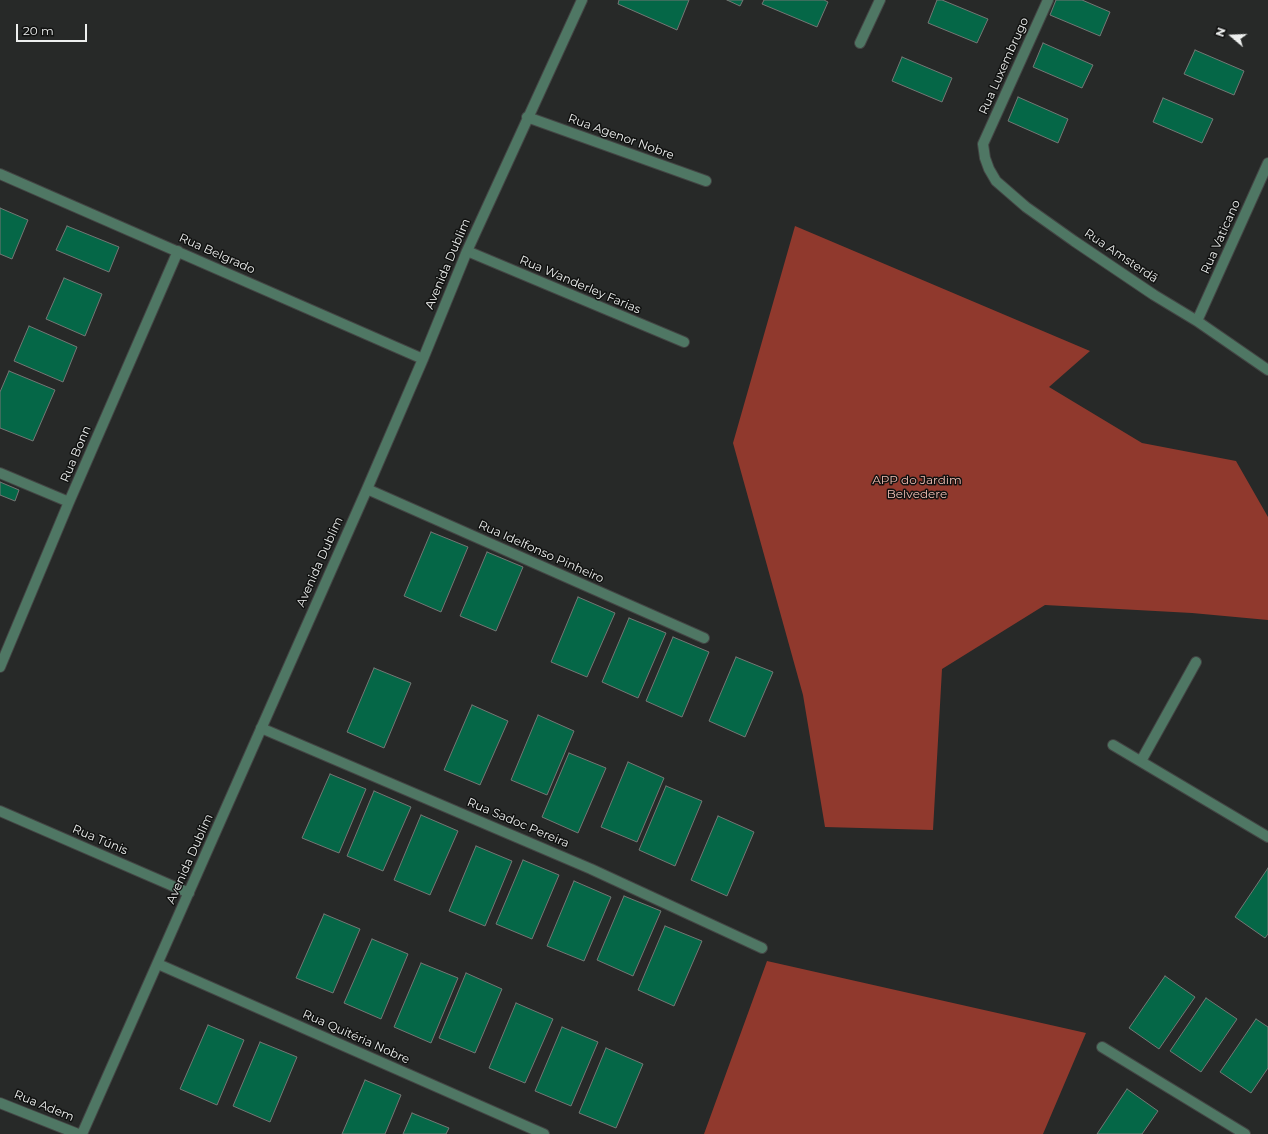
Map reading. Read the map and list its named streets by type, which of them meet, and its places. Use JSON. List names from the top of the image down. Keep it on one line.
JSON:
{"streets":{"street":["Rua Luxembrugo","Rua Agenor Nobre","Rua Vaticano","Rua Belgrado","Rua Amsterdã","Avenida Dublim","Rua Wanderley Farias","Rua Bonn","Rua Idelfonso Pinheiro","Rua Sadoc Pereira","Rua Túnis","Rua Quitéria Nobre","Rua Adem"]},"crossings":[["Rua Luxembrugo","Rua Amsterdã"],["Rua Agenor Nobre","Avenida Dublim"],["Rua Vaticano","Rua Amsterdã"],["Rua Belgrado","Avenida Dublim"],["Rua Belgrado","Rua Bonn"],["Avenida Dublim","Rua Wanderley Farias"],["Avenida Dublim","Rua Idelfonso Pinheiro"],["Avenida Dublim","Rua Sadoc Pereira"],["Avenida Dublim","Rua Túnis"],["Avenida Dublim","Rua Quitéria Nobre"]],"parks":["APP do Jardim Belvedere"],"scale_bar":"20 m","north":"left"}
